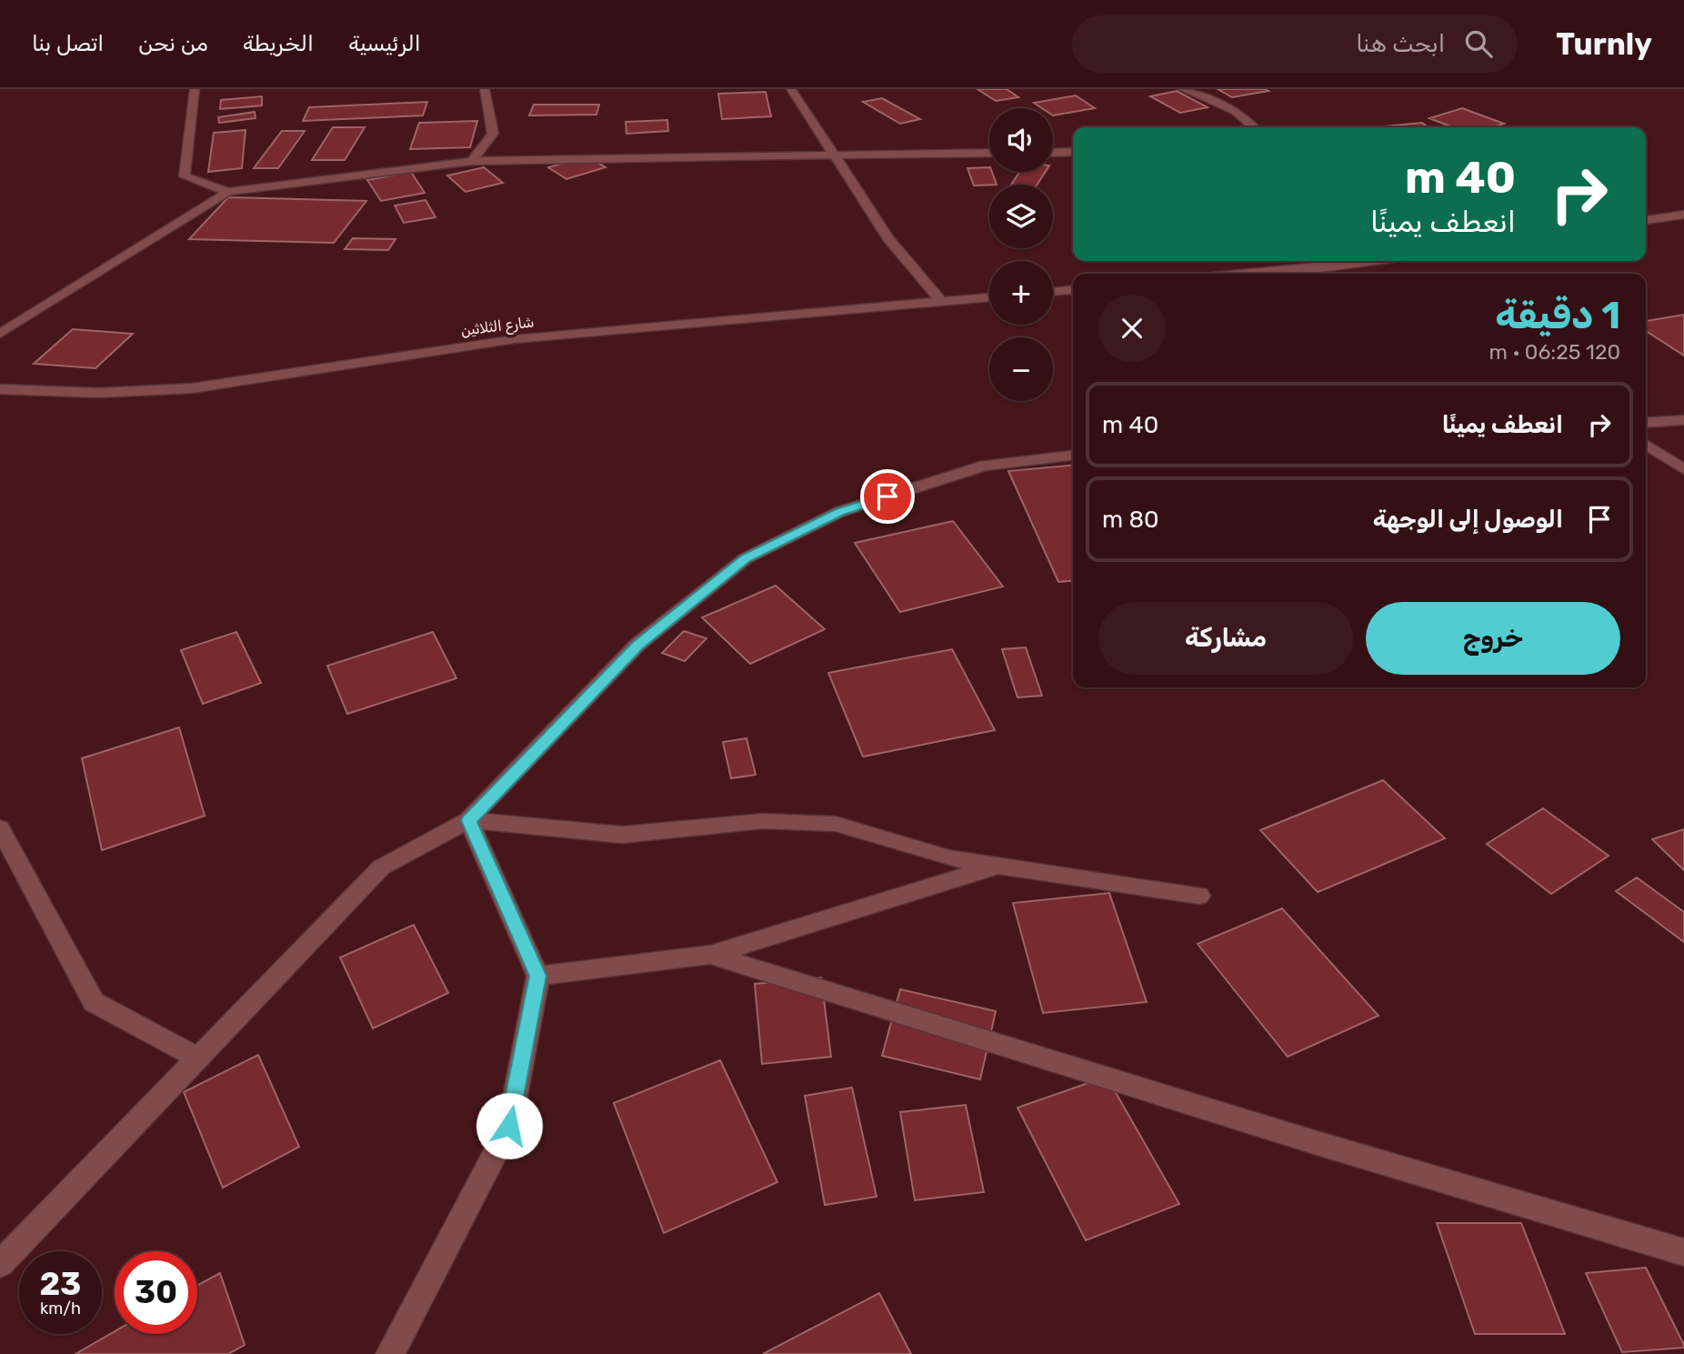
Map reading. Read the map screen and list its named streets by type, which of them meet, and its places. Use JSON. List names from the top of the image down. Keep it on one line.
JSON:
{"streets":{"street":["شارع الثلاثين"]},"page":{"header":"Turnly","search":"ابحث هنا","nav":["الرئيسية","الخريطة","من نحن","اتصل بنا"],"map_buttons":["+","−"],"turn":["40 m","انعطف يمينًا"],"heading":["1 دقيقة","120 m · 06:25"],"list":[{"name":"انعطف يمينًا","value":"40 m"},{"name":"الوصول إلى الوجهة","value":"80 m"}],"buttons":["خروج","مشاركة"],"speed":"23 km/h","limit":"30"}}
